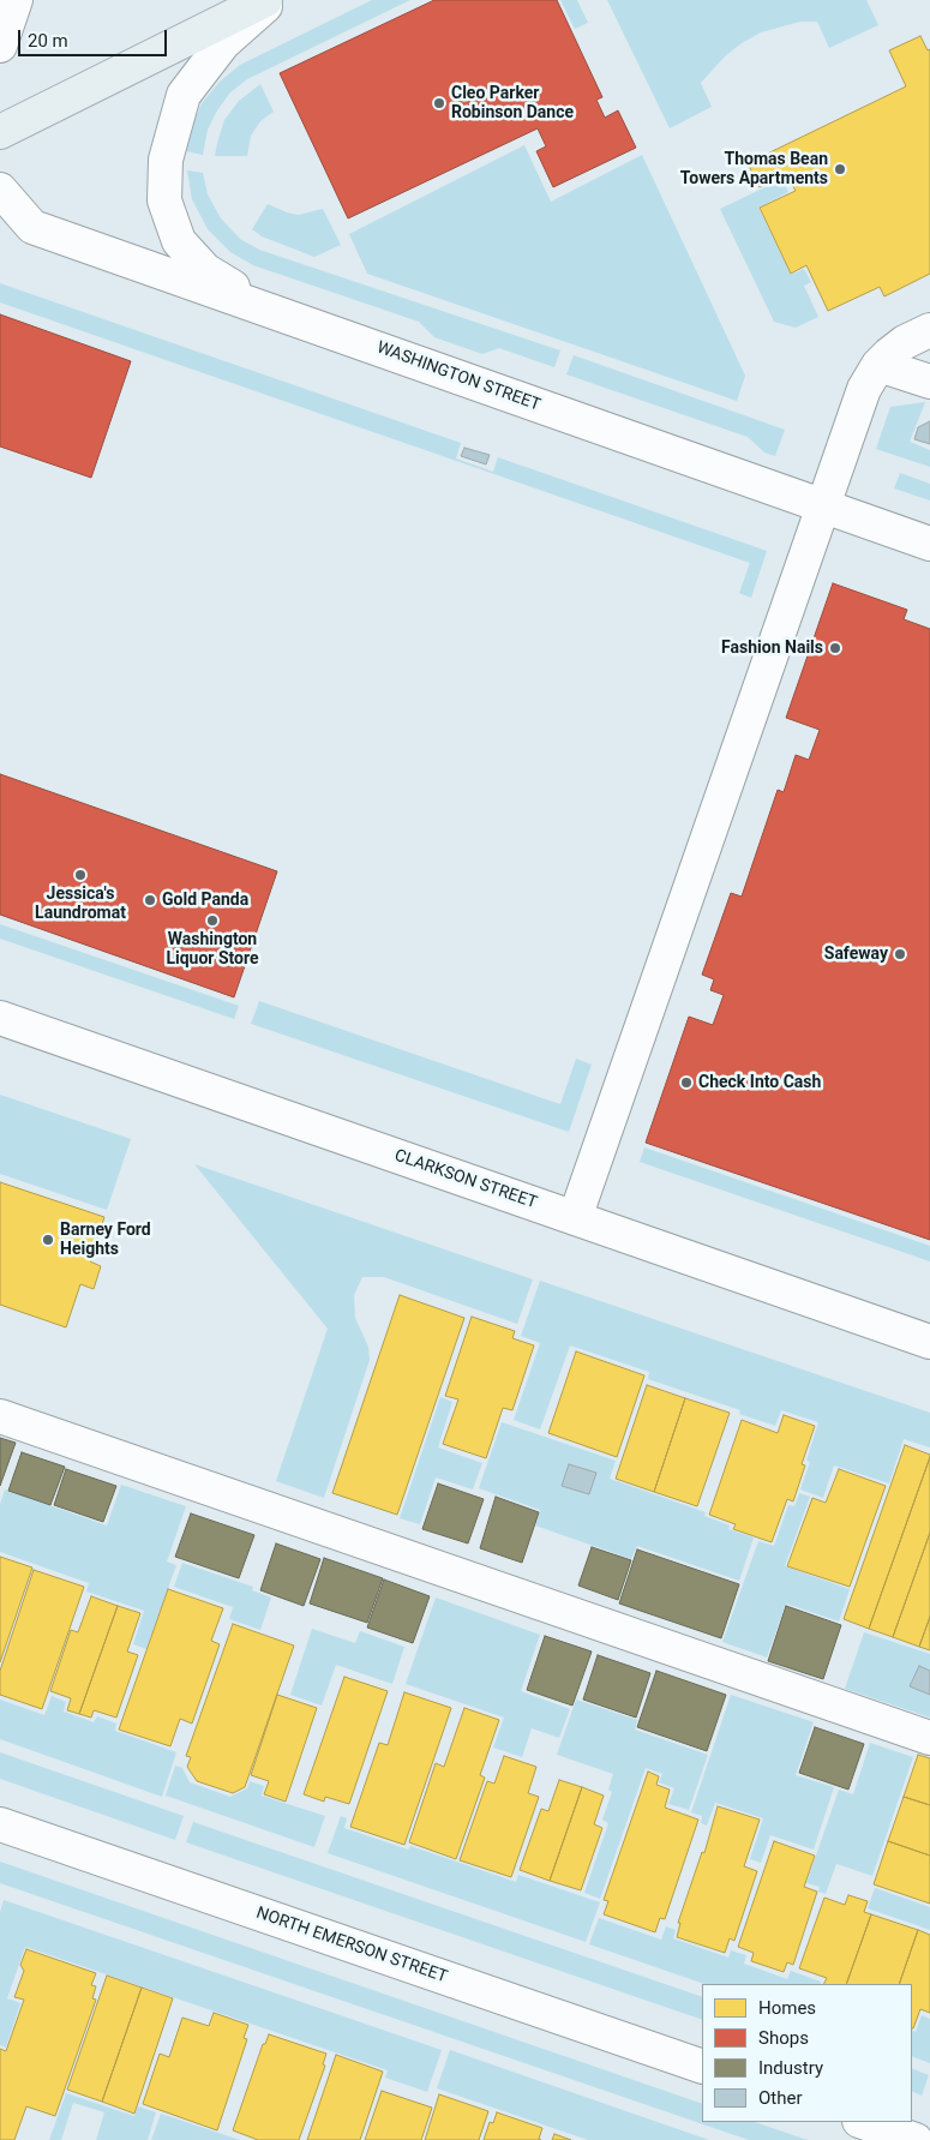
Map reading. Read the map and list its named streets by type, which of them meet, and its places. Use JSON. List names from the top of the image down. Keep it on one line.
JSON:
{"streets":{"street":["WASHINGTON STREET","CLARKSON STREET","NORTH EMERSON STREET"]},"places":["Cleo Parker Robinson Dance","Thomas Bean Towers Apartments","Fashion Nails","Jessica's Laundromat","Gold Panda","Washington Liquor Store","Safeway","Check Into Cash","Barney Ford Heights"],"legend":["Homes","Shops","Industry","Other"],"scale_bar":"20 m"}
